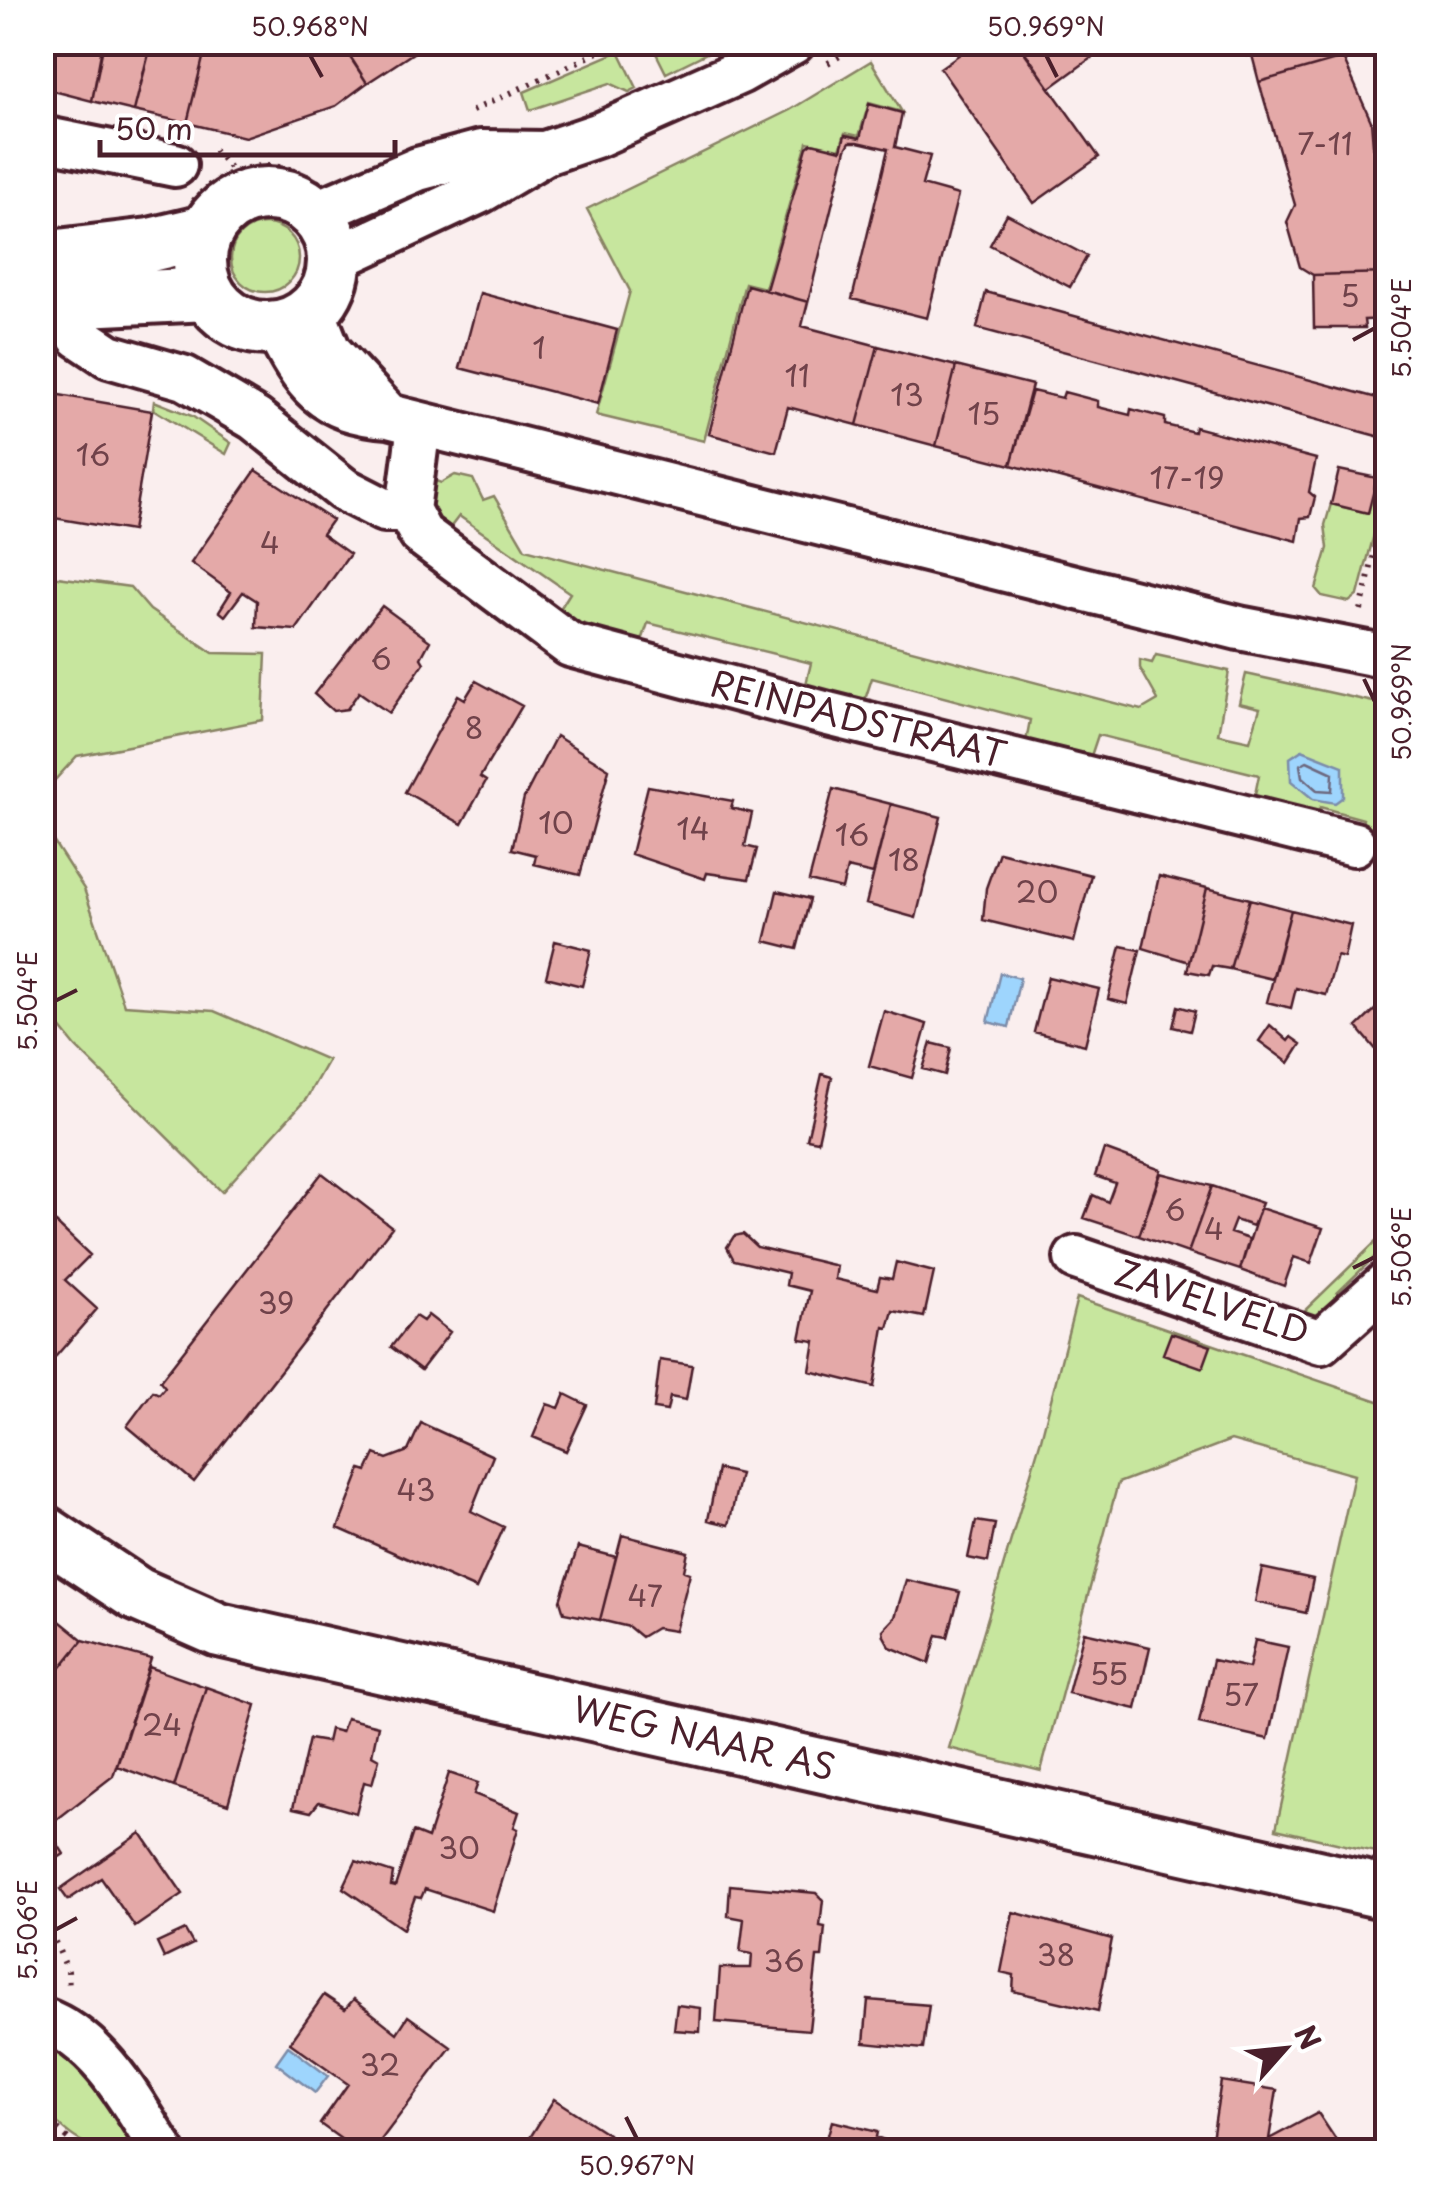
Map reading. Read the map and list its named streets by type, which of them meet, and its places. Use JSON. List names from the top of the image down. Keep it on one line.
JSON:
{"streets":{"main road":["WEG NAAR AS"],"street":["REINPADSTRAAT","ZAVELVELD"]},"house_numbers":["7-11","5","1","11","13","15","16","17-19","4","6","8","10","14","16","18","20","6","4","39","43","47","55","57","24","30","38","36","32"],"scale_bar":"50 m","north":"top right","coordinates":["50.968°N","50.969°N","5.504°E","5.506°E","50.967°N"]}
